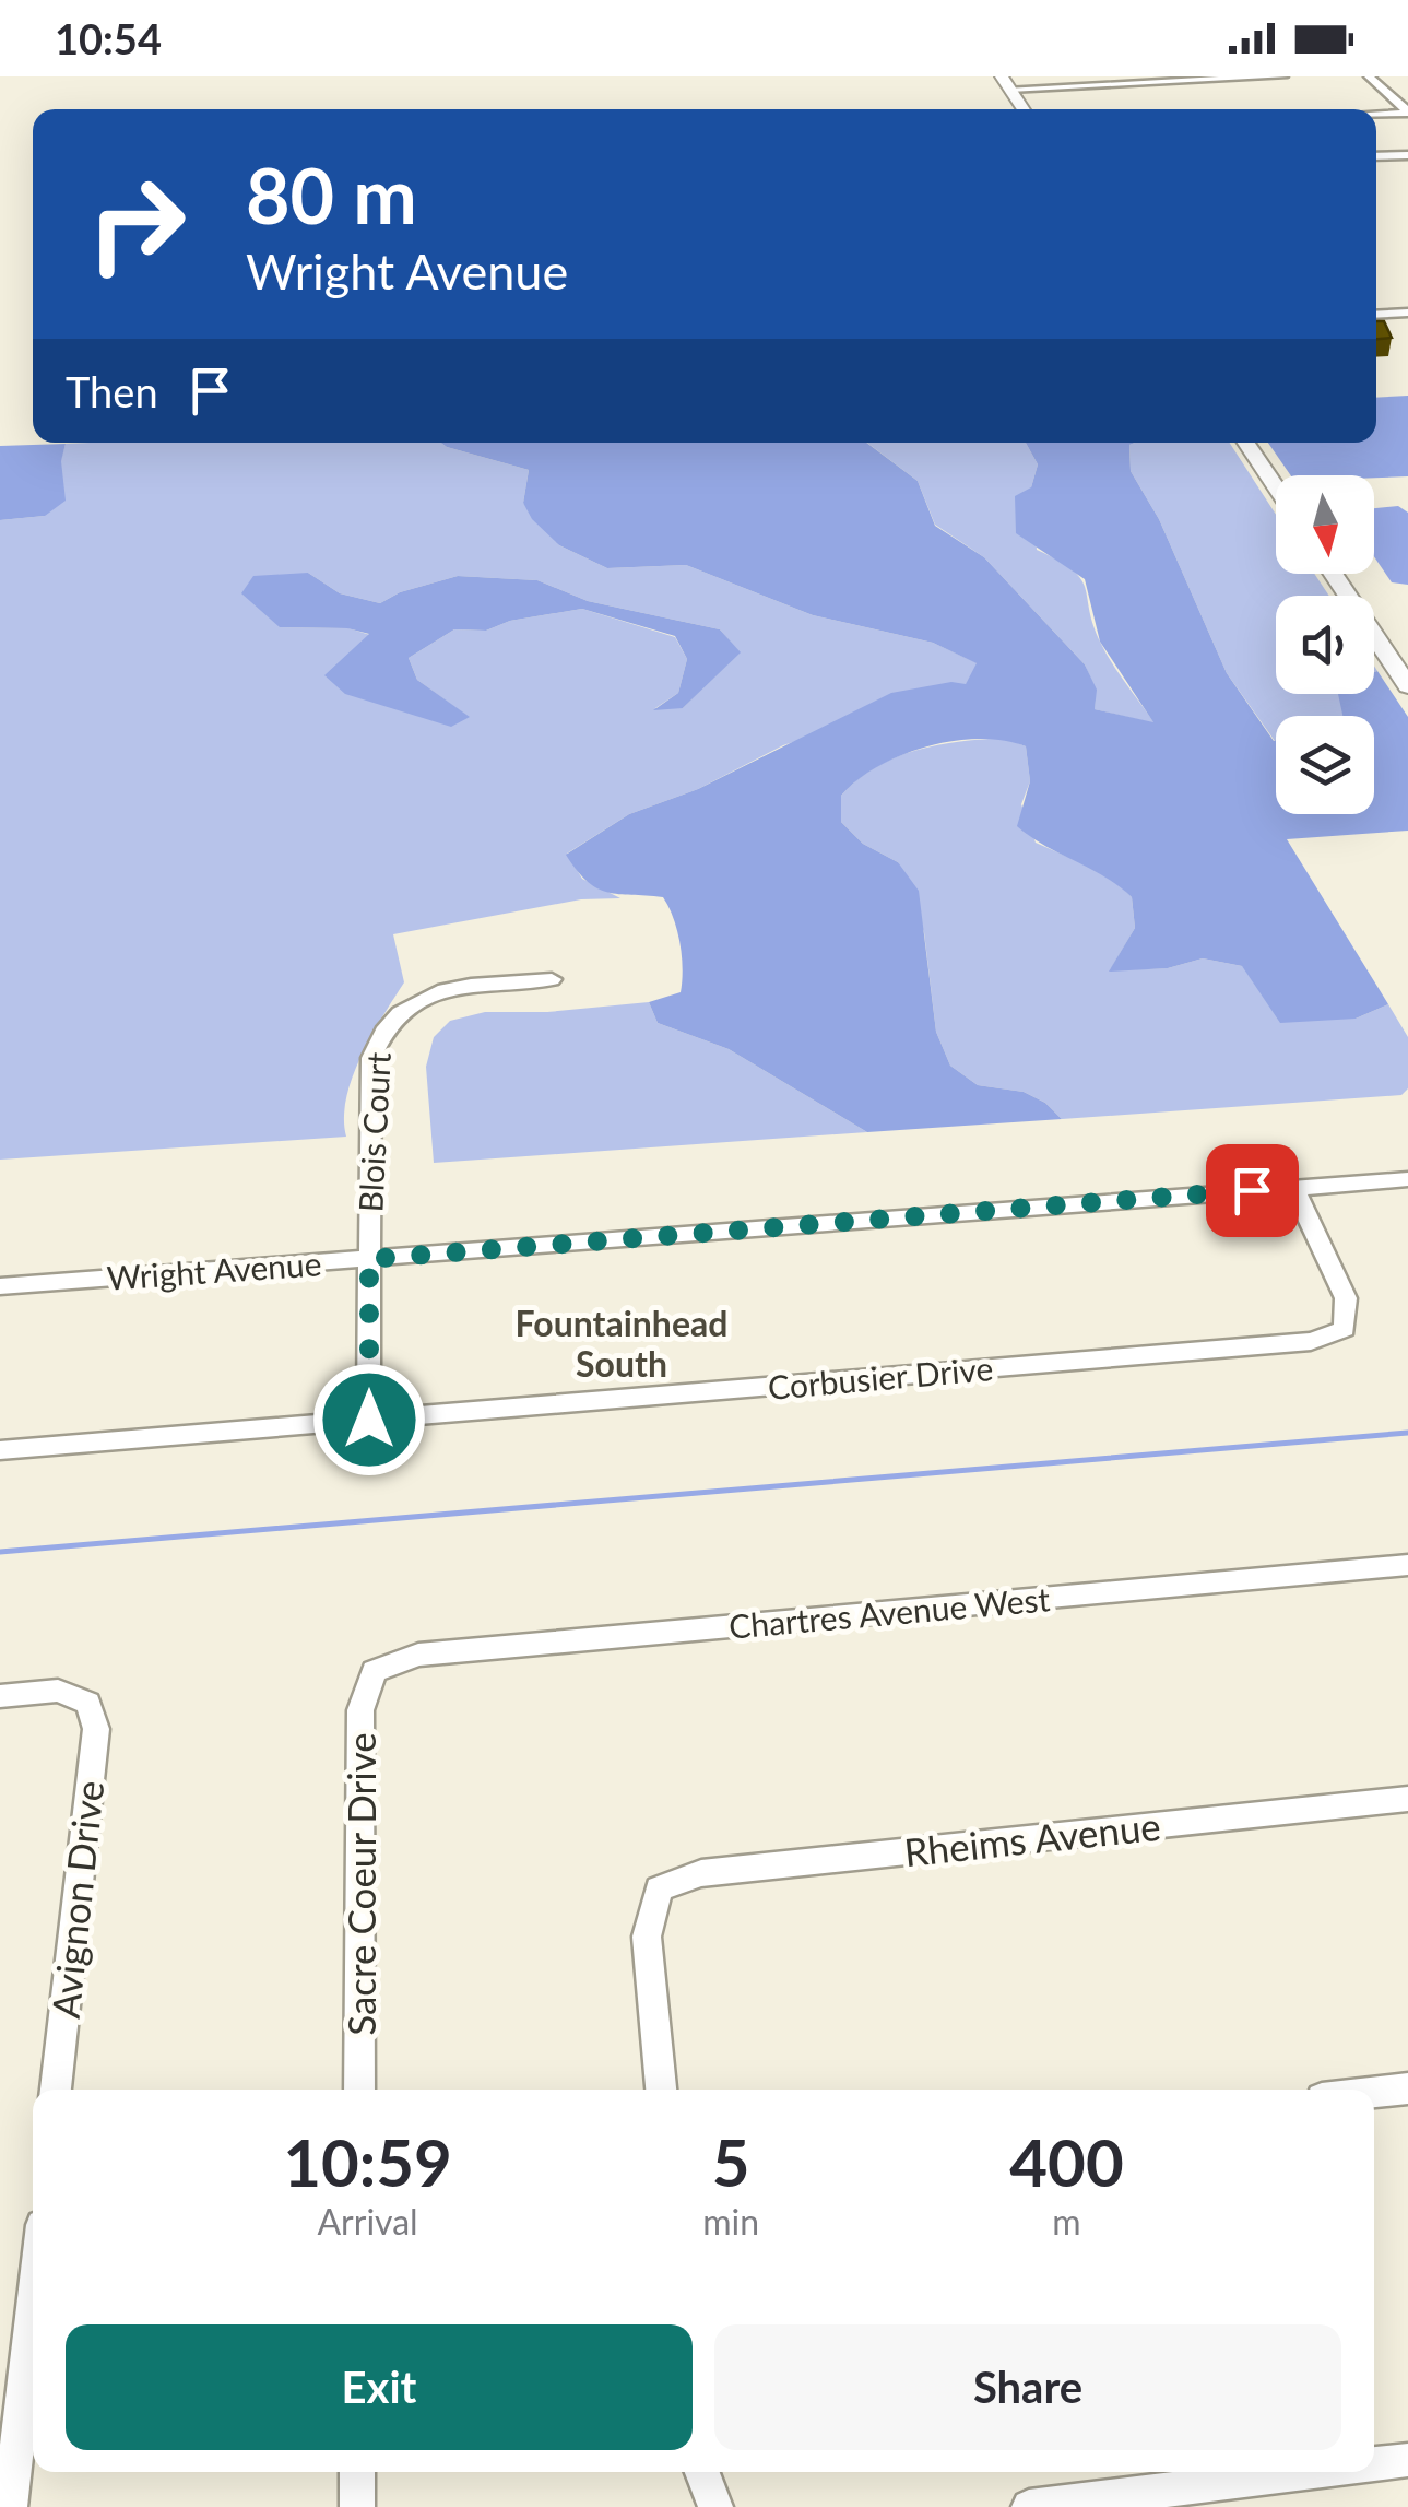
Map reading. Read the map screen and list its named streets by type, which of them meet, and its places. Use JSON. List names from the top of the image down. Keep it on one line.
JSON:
{"streets":{"street":["Blois Court","Wright Avenue","Corbusier Drive","Chartres Avenue West","Rheims Avenue","Sacre Coeur Drive","Avignon Drive"]},"crossings":[["Blois Court","Wright Avenue"],["Blois Court","Corbusier Drive"],["Wright Avenue","Corbusier Drive"],["Chartres Avenue West","Sacre Coeur Drive"]],"districts":["Fountainhead South"],"north":"bottom","page":{"status":"10:54","turn":["80 m","Wright Avenue"],"then":"Then","eta":["10:59","Arrival","5","min","400","m"],"buttons":["Exit","Share"]}}
